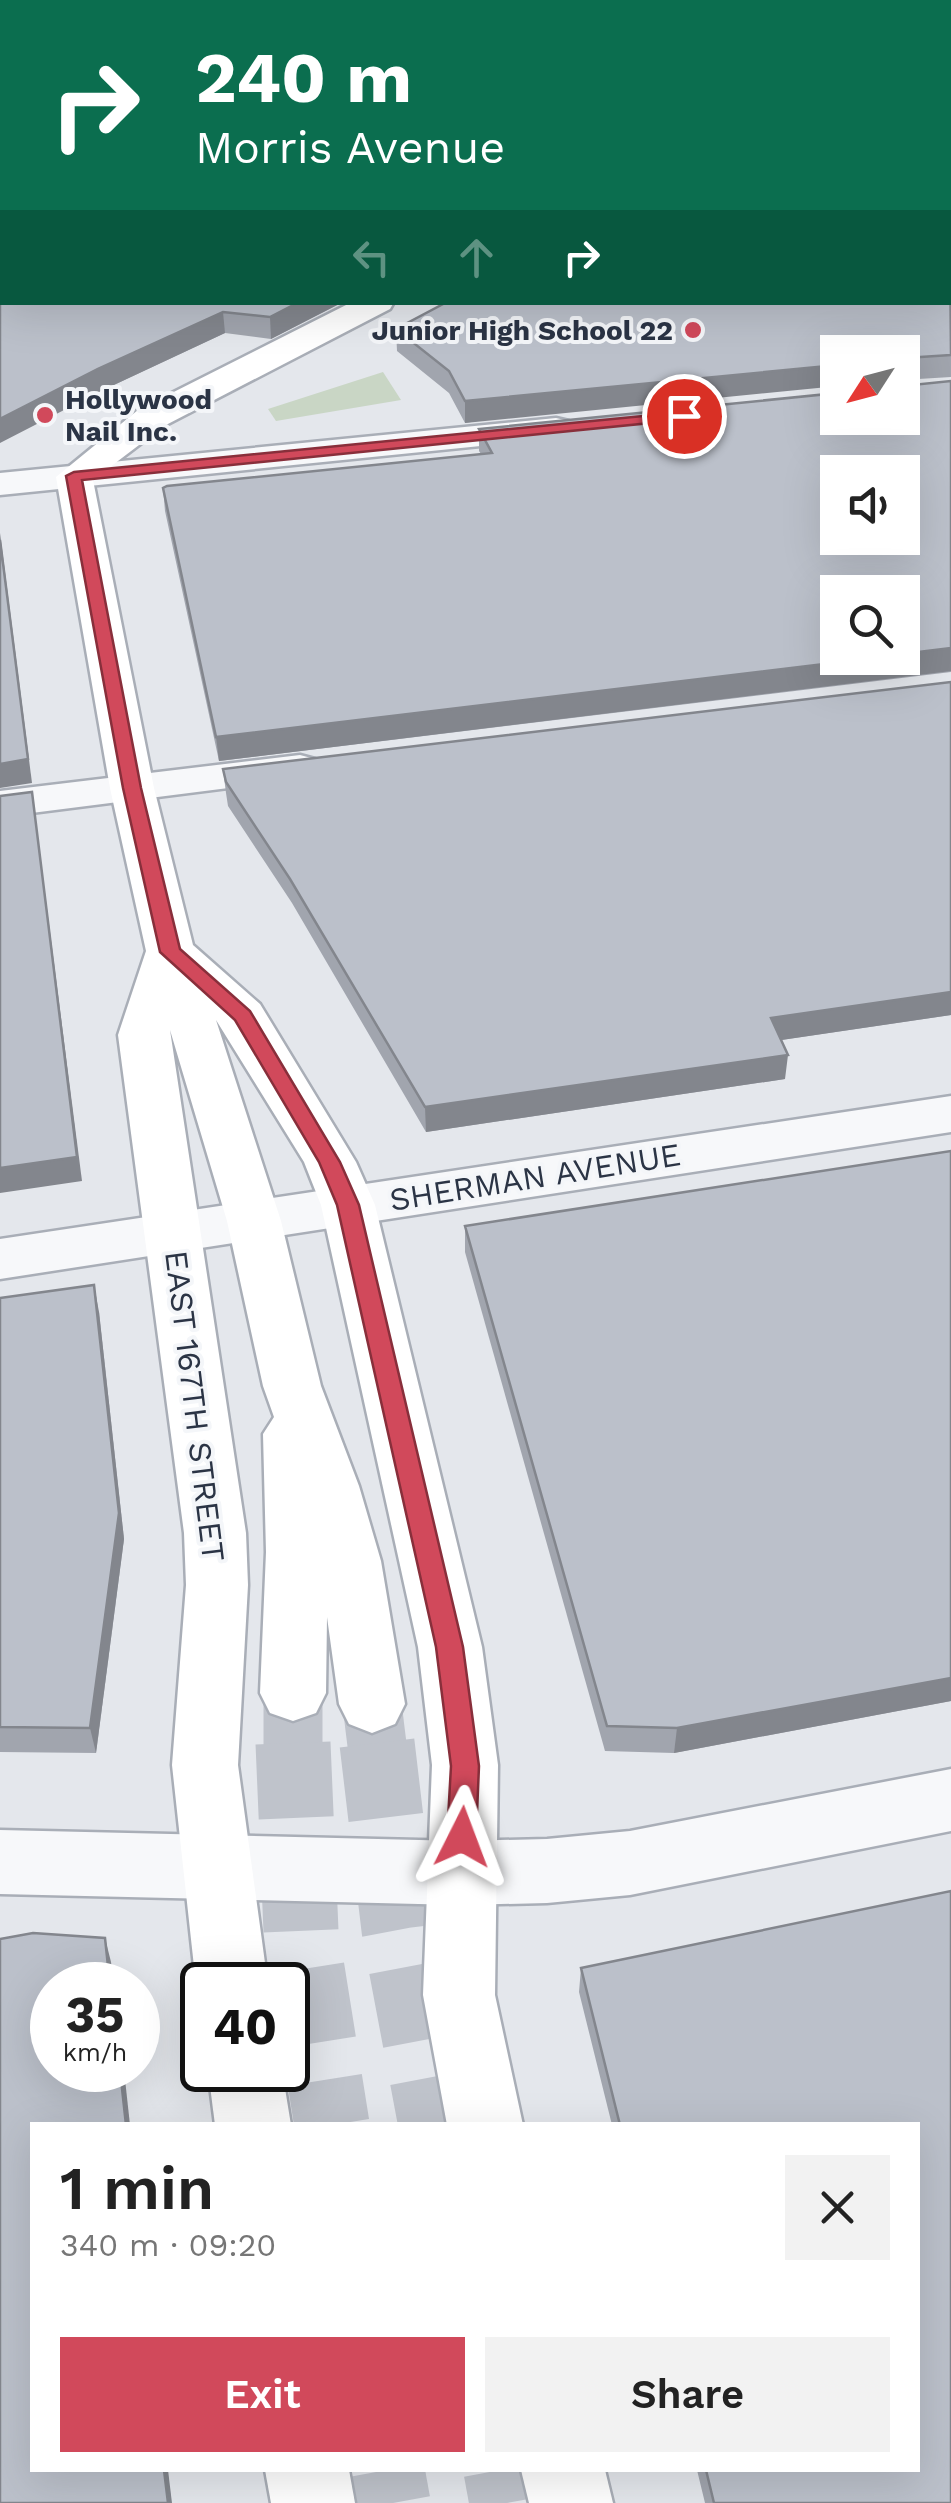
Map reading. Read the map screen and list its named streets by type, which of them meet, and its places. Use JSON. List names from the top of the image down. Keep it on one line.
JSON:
{"streets":{"street":["SHERMAN AVENUE","EAST 167TH STREET"]},"crossings":[["SHERMAN AVENUE","EAST 167TH STREET"]],"places":["Junior High School 22","Hollywood Nail Inc."],"north":"bottom left","page":{"turn":["240 m","Morris Avenue"],"speed":"35 km/h","limit":"40","heading":["1 min","340 m · 09:20"],"buttons":["Exit","Share"]}}
